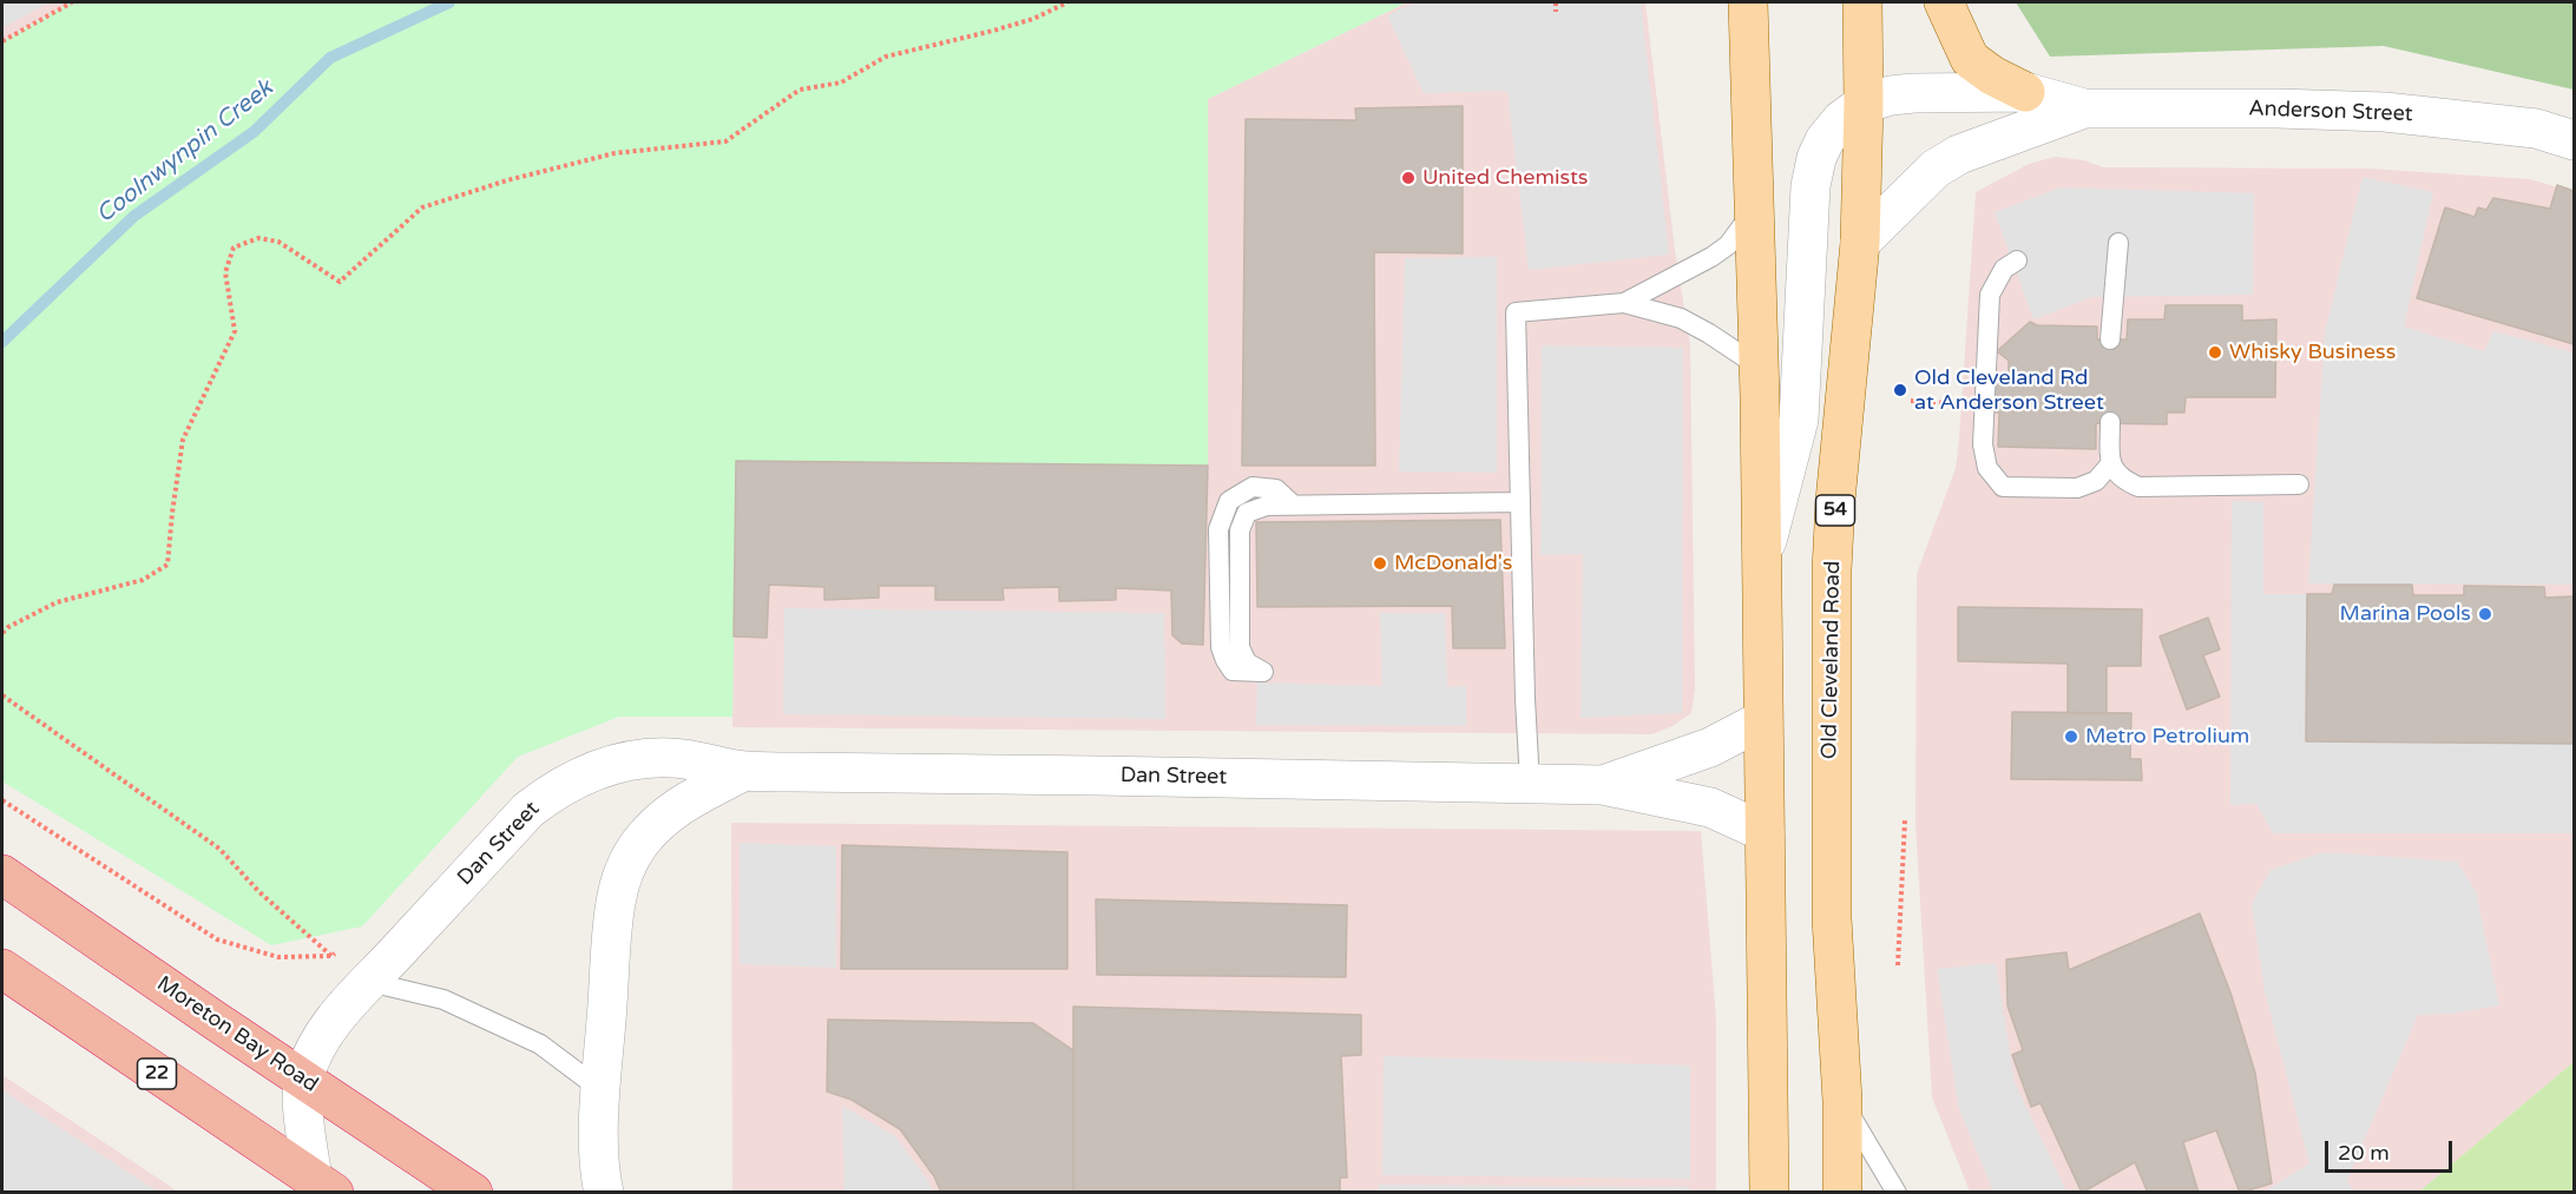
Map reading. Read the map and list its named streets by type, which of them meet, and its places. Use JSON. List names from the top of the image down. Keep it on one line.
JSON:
{"streets":{"highway":["Moreton Bay Road","22"],"main road":["54","Old Cleveland Road"],"street":["Anderson Street","Dan Street"]},"crossings":[["Dan Street","Moreton Bay Road"],["Dan Street","22"]],"water":["Coolnwynpin Creek"],"places":["United Chemists","Whisky Business","Old Cleveland Rd at Anderson Street","McDonald's","Marina Pools","Metro Petrolium"],"scale_bar":"20 m"}
